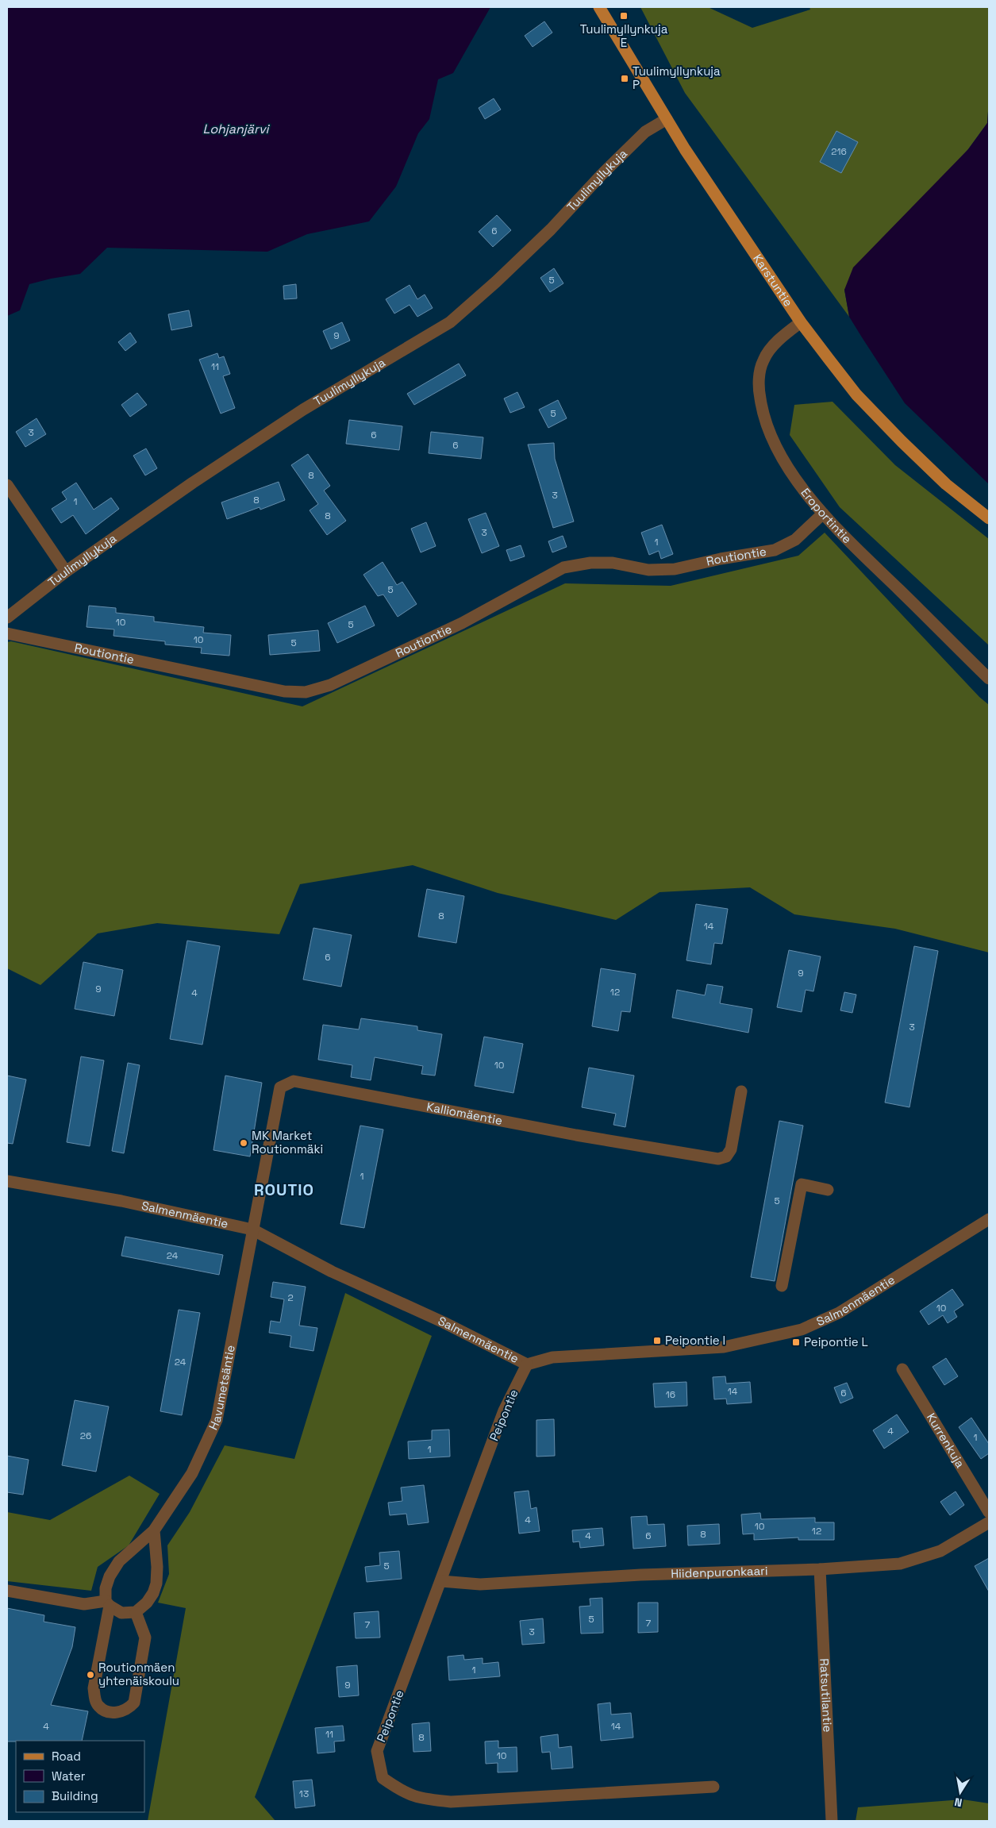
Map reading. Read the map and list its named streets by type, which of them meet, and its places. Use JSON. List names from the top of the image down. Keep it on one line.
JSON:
{"streets":{"main road":["Karstuntie"],"street":["Tuulimyllykuja","Eroportintie","Routiontie","Kalliomäentie","Salmenmäentie","Havumetsäntie","Peipontie","Kurrenkuja","Hiidenpuronkaari","Ratsutilantie"]},"crossings":[["Tuulimyllykuja","Karstuntie"],["Karstuntie","Eroportintie"],["Eroportintie","Routiontie"],["Kalliomäentie","Salmenmäentie"],["Kalliomäentie","Havumetsäntie"],["Salmenmäentie","Havumetsäntie"],["Salmenmäentie","Peipontie"],["Peipontie","Hiidenpuronkaari"],["Hiidenpuronkaari","Ratsutilantie"]],"districts":["ROUTIO"],"water":["Lohjanjärvi"],"places":{"transit":["Tuulimyllynkuja E","Tuulimyllynkuja P","Peipontie I","Peipontie L"],"other":["MK Market Routionmäki","Routionmäen yhtenäiskoulu"]},"house_numbers":["216","6","5","9","11","5","3","6","6","8","3","8","1","8","3","1","5","10","5","10","5","8","14","6","9","9","12","4","3","10","1","5","24","2","10","24","14","6","16","4","26","1","1","4","10","12","8","4","6","5","5","7","7","3","1","9","4","14","11","8","10","13"],"legend":["Road","Water","Building"],"north":"bottom"}
